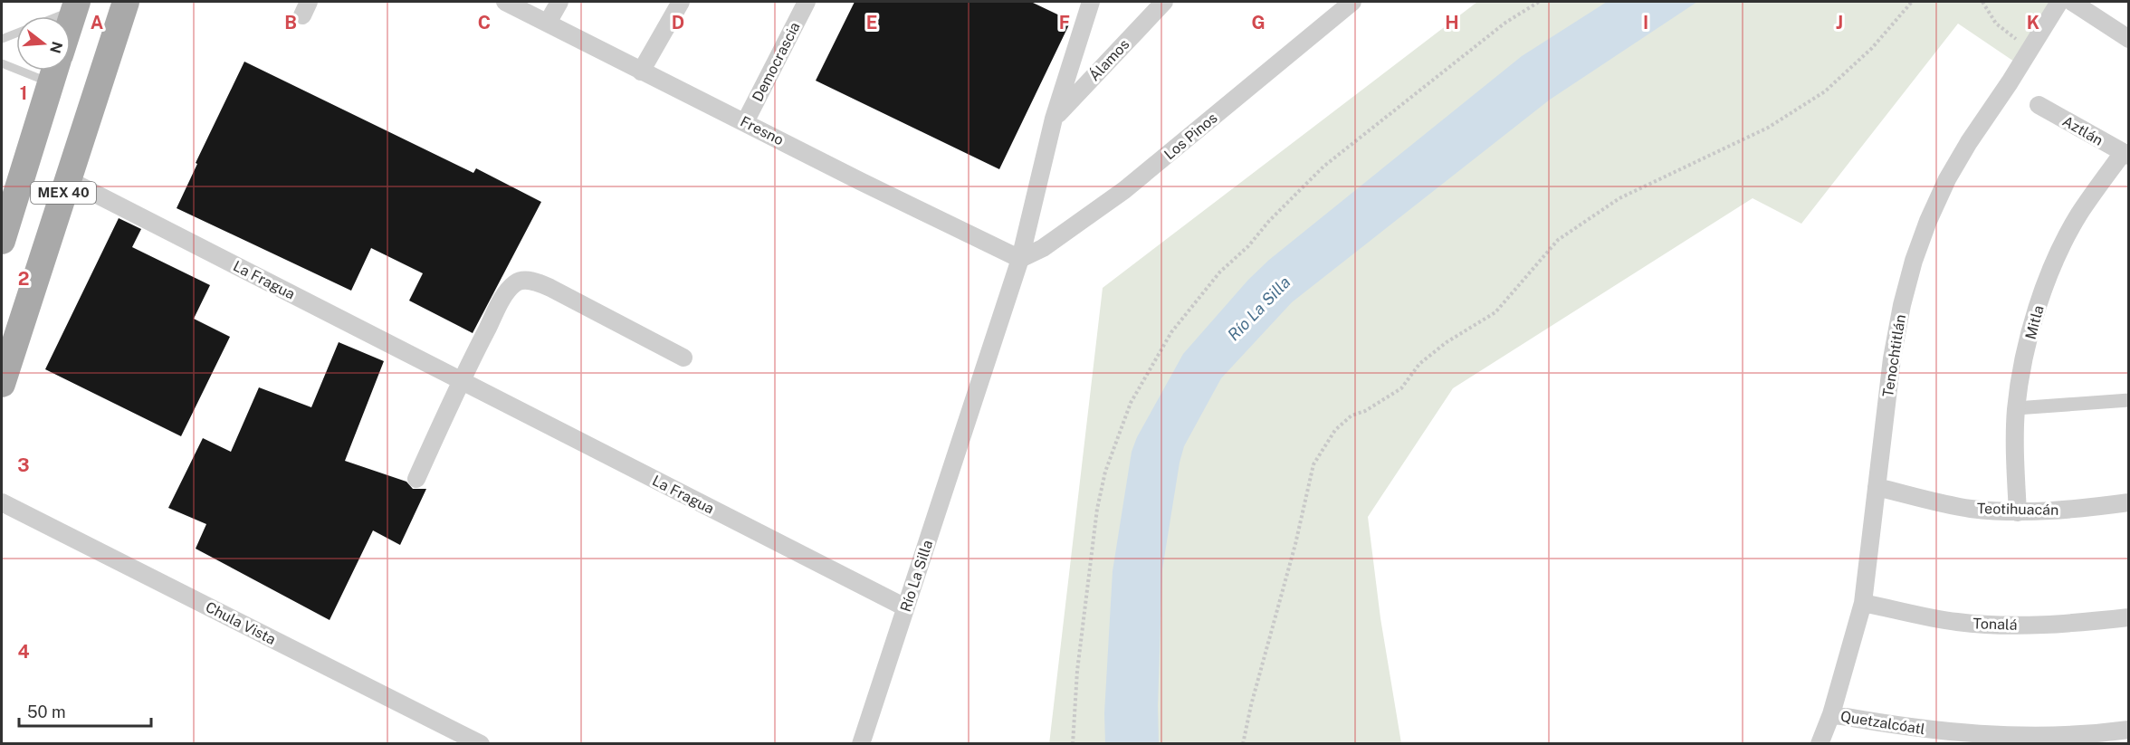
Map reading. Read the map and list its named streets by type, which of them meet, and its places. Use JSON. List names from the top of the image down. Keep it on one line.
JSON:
{"streets":{"main road":["MEX 40"],"street":["Álamos","Democrascia","Fresno","Aztlán","Los Pinos","La Fragua","Mitla","Tenochtitlán","Teotihuacán","Río La Silla","Chula Vista","Tonalá","Quetzalcóatl"]},"crossings":[["Álamos","Río La Silla"],["Democrascia","Fresno"],["Fresno","Los Pinos"],["Fresno","Río La Silla"],["Aztlán","Mitla"],["Los Pinos","Río La Silla"],["MEX 40","La Fragua"],["La Fragua","Río La Silla"],["Mitla","Teotihuacán"],["Tenochtitlán","Teotihuacán"],["Tenochtitlán","Tonalá"],["Tenochtitlán","Quetzalcóatl"]],"water":["Río La Silla"],"scale_bar":"50 m","north":"right","grid":{"columns":["A","B","C","D","E","F","G","H","I","J","K"],"rows":["1","2","3","4"]}}
